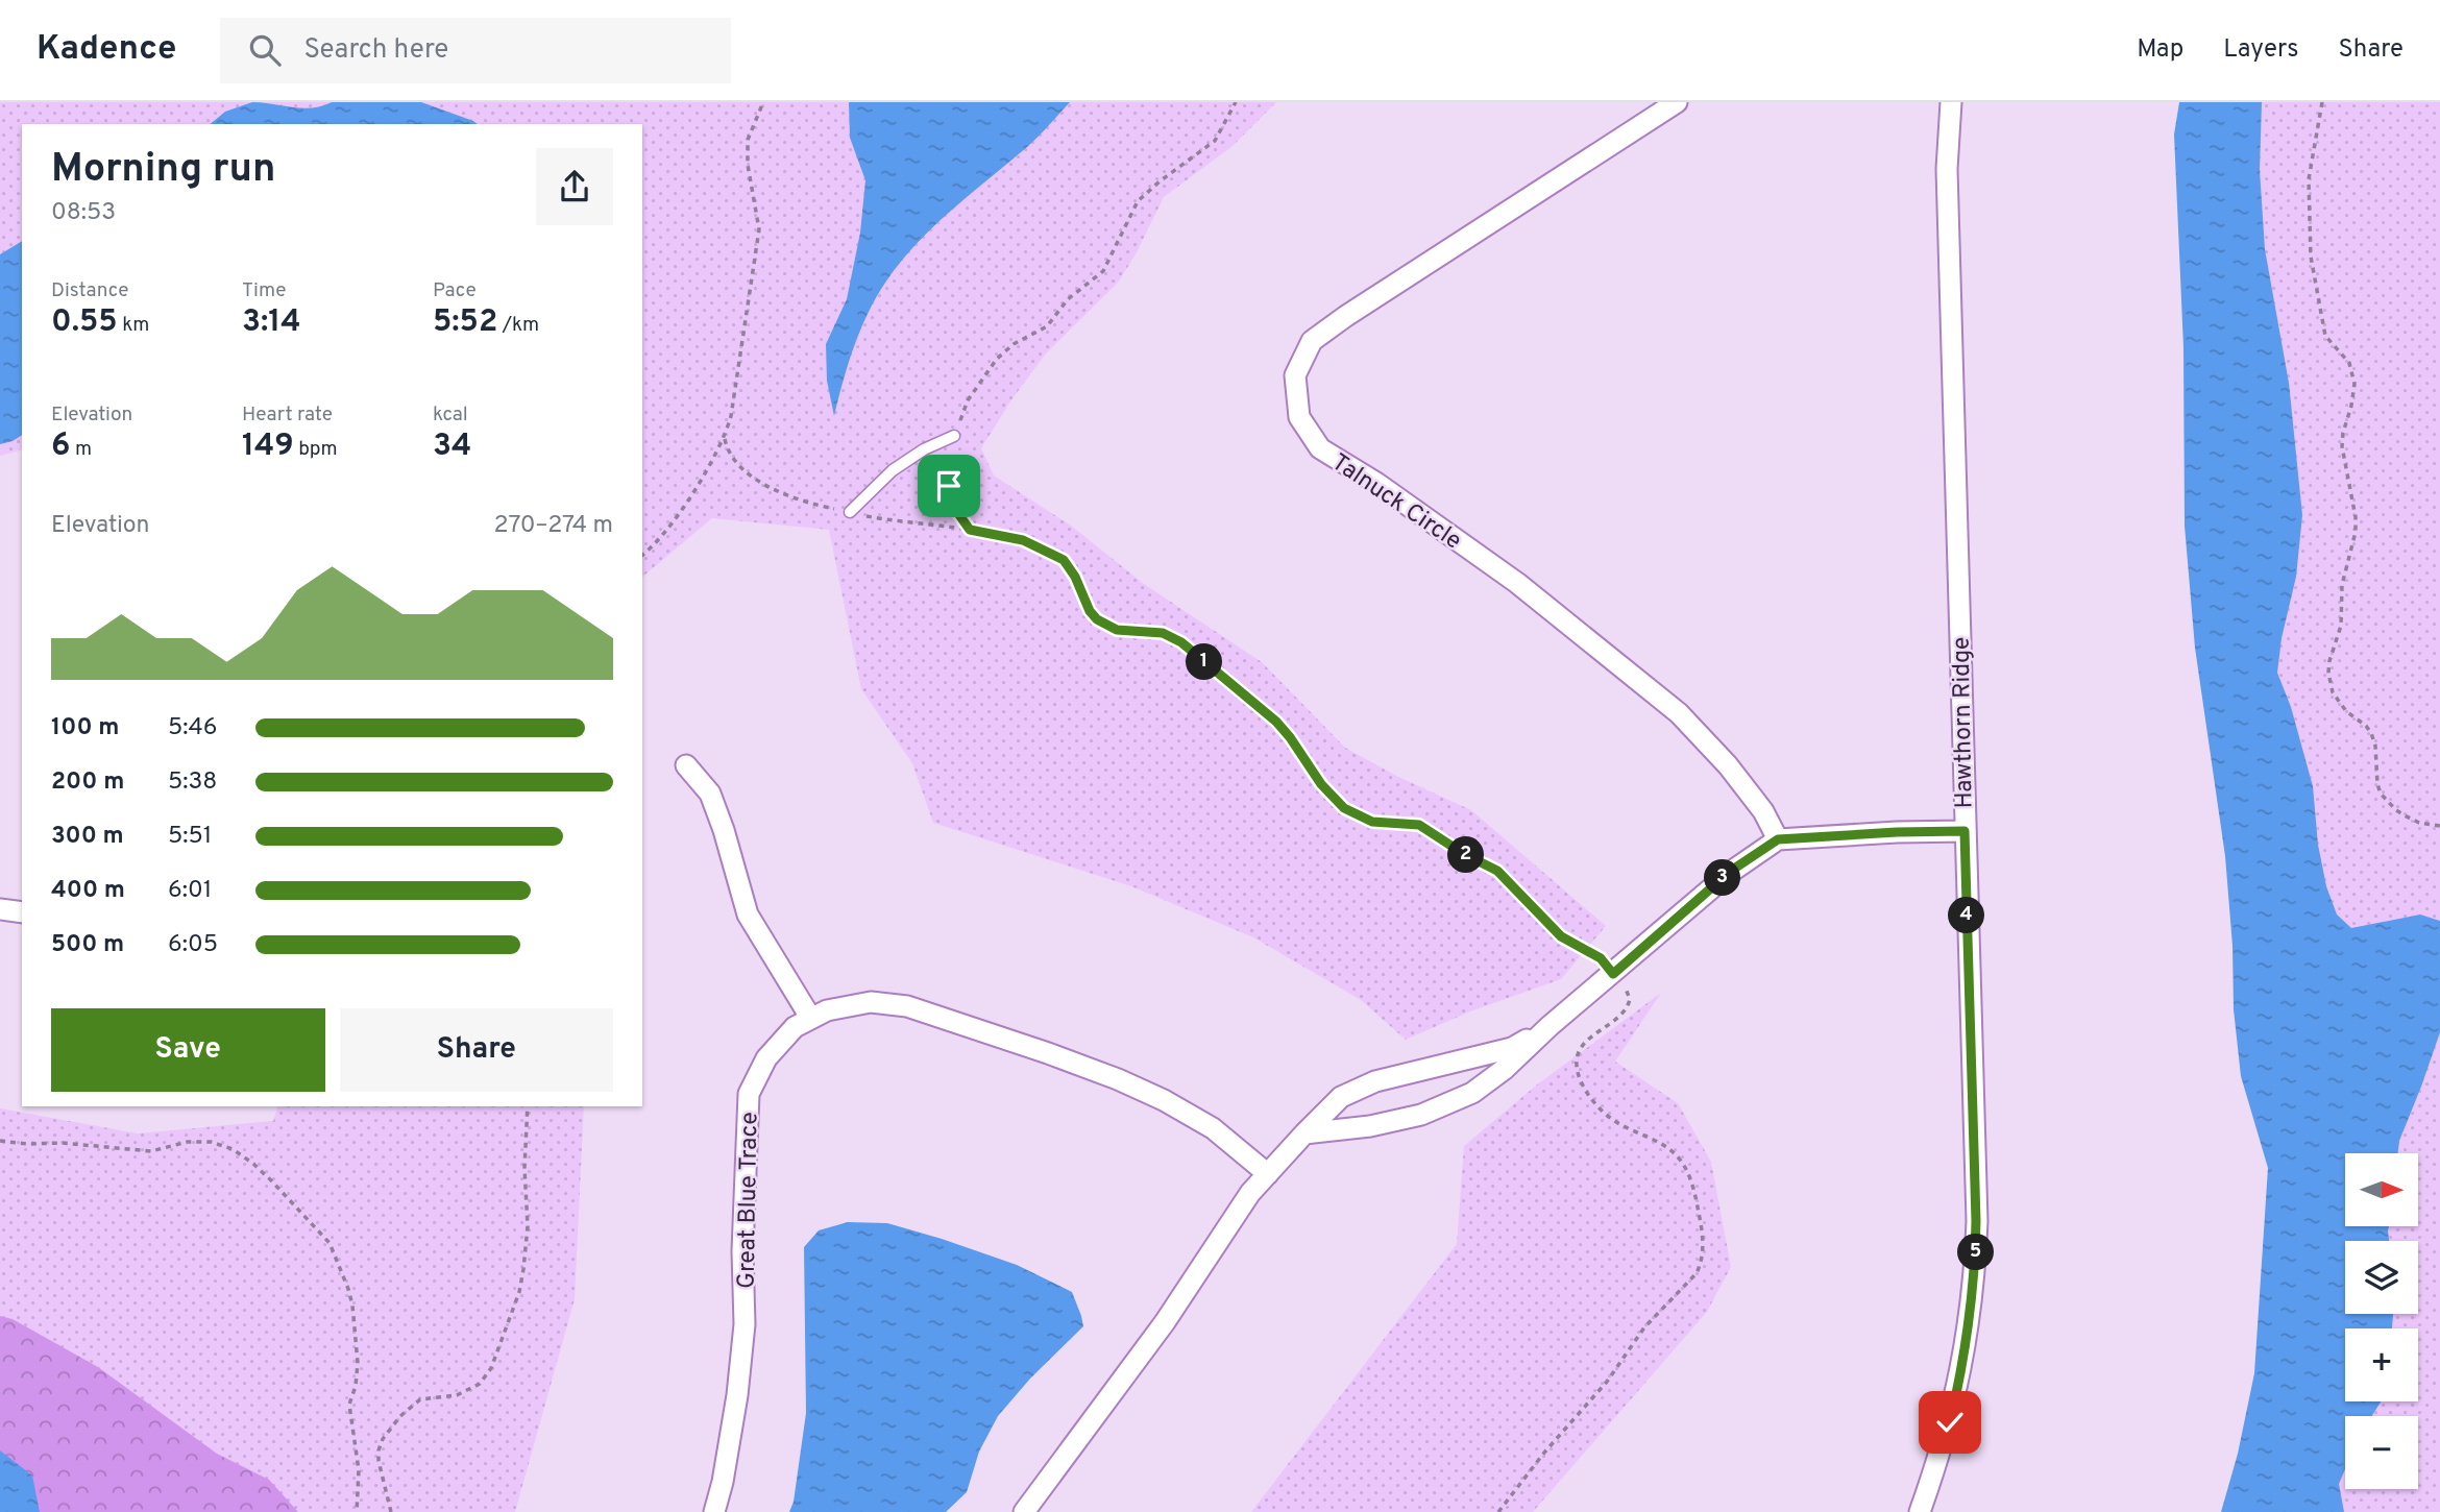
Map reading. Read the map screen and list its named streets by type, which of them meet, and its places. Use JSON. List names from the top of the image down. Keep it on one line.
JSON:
{"streets":{"street":["Talnuck Circle","Hawthorn Ridge","Great Blue Trace"]},"north":"right","page":{"header":"Kadence","search":"Search here","nav":["Map","Layers","Share"],"heading":["Morning run","08:53"],"stats":[["Distance","0.55 km"],["Time","3:14"],["Pace","5:52 /km"],["Elevation","6 m"],["Heart rate","149 bpm"],["kcal","34"]],"chart":["Elevation","270–274 m"],"pins":["1","2","3","4","5"],"list":[{"name":"100 m","note":"5:46"},{"name":"200 m","note":"5:38"},{"name":"300 m","note":"5:51"},{"name":"400 m","note":"6:01"},{"name":"500 m","note":"6:05"}],"buttons":["Save","Share"],"map_buttons":["+","−"]}}
